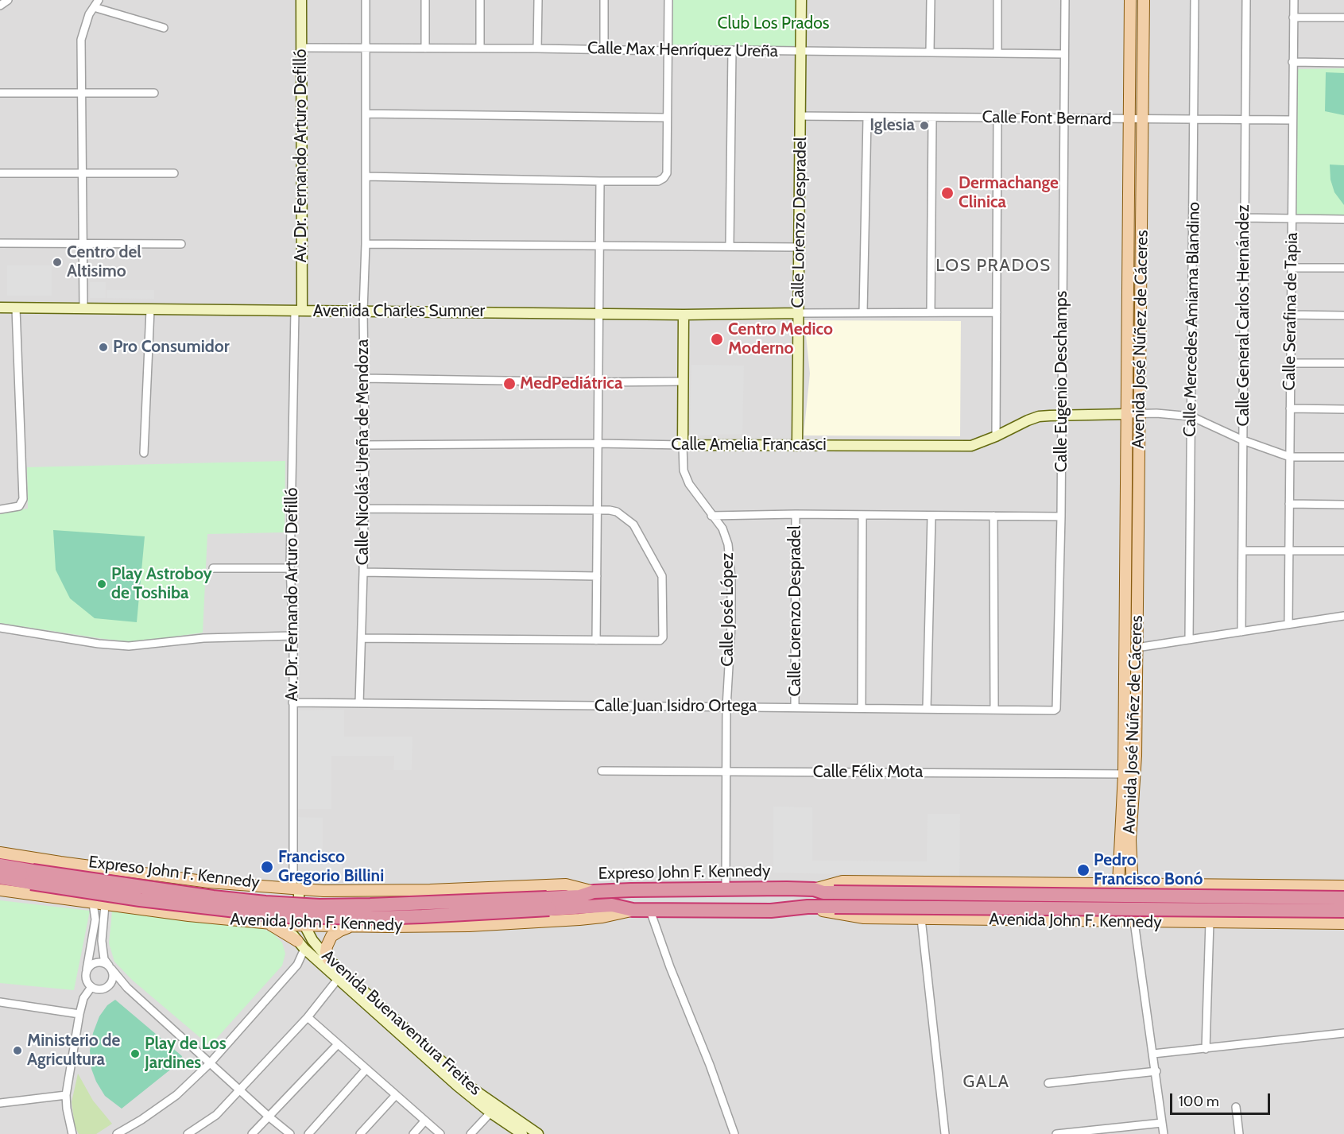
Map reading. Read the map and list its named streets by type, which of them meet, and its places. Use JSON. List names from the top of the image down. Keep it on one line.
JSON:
{"streets":{"highway":["Expreso John F. Kennedy"],"main road":["Avenida José Núñez de Cáceres","Avenida John F. Kennedy"],"street":["Calle Max Henríquez Ureña","Calle Font Bernard","Av. Dr. Fernando Arturo Defilló","Calle Lorenzo Despradel","Avenida Charles Sumner","Calle Serafina de Tapia","Calle General Carlos Hernández","Calle Mercedes Amiama Blandino","Calle Eugenio Deschamps","Calle Amelia Francasci","Calle Nicolás Ureña de Mendoza","Calle José López","Calle Juan Isidro Ortega","Calle Félix Mota","Avenida Buenaventura Freites"]},"crossings":[["Calle Max Henríquez Ureña","Av. Dr. Fernando Arturo Defilló"],["Calle Max Henríquez Ureña","Calle Lorenzo Despradel"],["Calle Max Henríquez Ureña","Calle Eugenio Deschamps"],["Calle Max Henríquez Ureña","Calle Nicolás Ureña de Mendoza"],["Calle Font Bernard","Calle Lorenzo Despradel"],["Calle Font Bernard","Calle Serafina de Tapia"],["Calle Font Bernard","Calle General Carlos Hernández"],["Calle Font Bernard","Calle Mercedes Amiama Blandino"],["Calle Font Bernard","Avenida José Núñez de Cáceres"],["Calle Font Bernard","Calle Eugenio Deschamps"],["Av. Dr. Fernando Arturo Defilló","Avenida Charles Sumner"],["Av. Dr. Fernando Arturo Defilló","Calle Juan Isidro Ortega"],["Av. Dr. Fernando Arturo Defilló","Avenida John F. Kennedy"],["Av. Dr. Fernando Arturo Defilló","Avenida Buenaventura Freites"],["Calle Lorenzo Despradel","Avenida Charles Sumner"],["Calle Lorenzo Despradel","Calle Amelia Francasci"],["Calle Lorenzo Despradel","Calle Juan Isidro Ortega"],["Avenida Charles Sumner","Calle Nicolás Ureña de Mendoza"],["Avenida Charles Sumner","Calle José López"],["Avenida José Núñez de Cáceres","Calle Amelia Francasci"],["Avenida José Núñez de Cáceres","Calle Félix Mota"],["Avenida José Núñez de Cáceres","Avenida John F. Kennedy"],["Calle Eugenio Deschamps","Calle Amelia Francasci"],["Calle Eugenio Deschamps","Calle Juan Isidro Ortega"],["Calle Amelia Francasci","Calle Nicolás Ureña de Mendoza"],["Calle Amelia Francasci","Calle José López"],["Calle Nicolás Ureña de Mendoza","Calle Juan Isidro Ortega"],["Calle José López","Calle Juan Isidro Ortega"],["Calle José López","Calle Félix Mota"],["Calle José López","Expreso John F. Kennedy"],["Expreso John F. Kennedy","Avenida John F. Kennedy"],["Avenida John F. Kennedy","Avenida Buenaventura Freites"]],"districts":["LOS PRADOS","GALA"],"parks":["Club Los Prados"],"places":["Iglesia","Dermachange Clinica","Centro del Altisimo","Centro Medico Moderno","Pro Consumidor","MedPediátrica","Play Astroboy de Toshiba","Francisco Gregorio Billini","Pedro Francisco Bonó","Ministerio de Agricultura","Play de Los Jardines"],"scale_bar":"100 m"}
